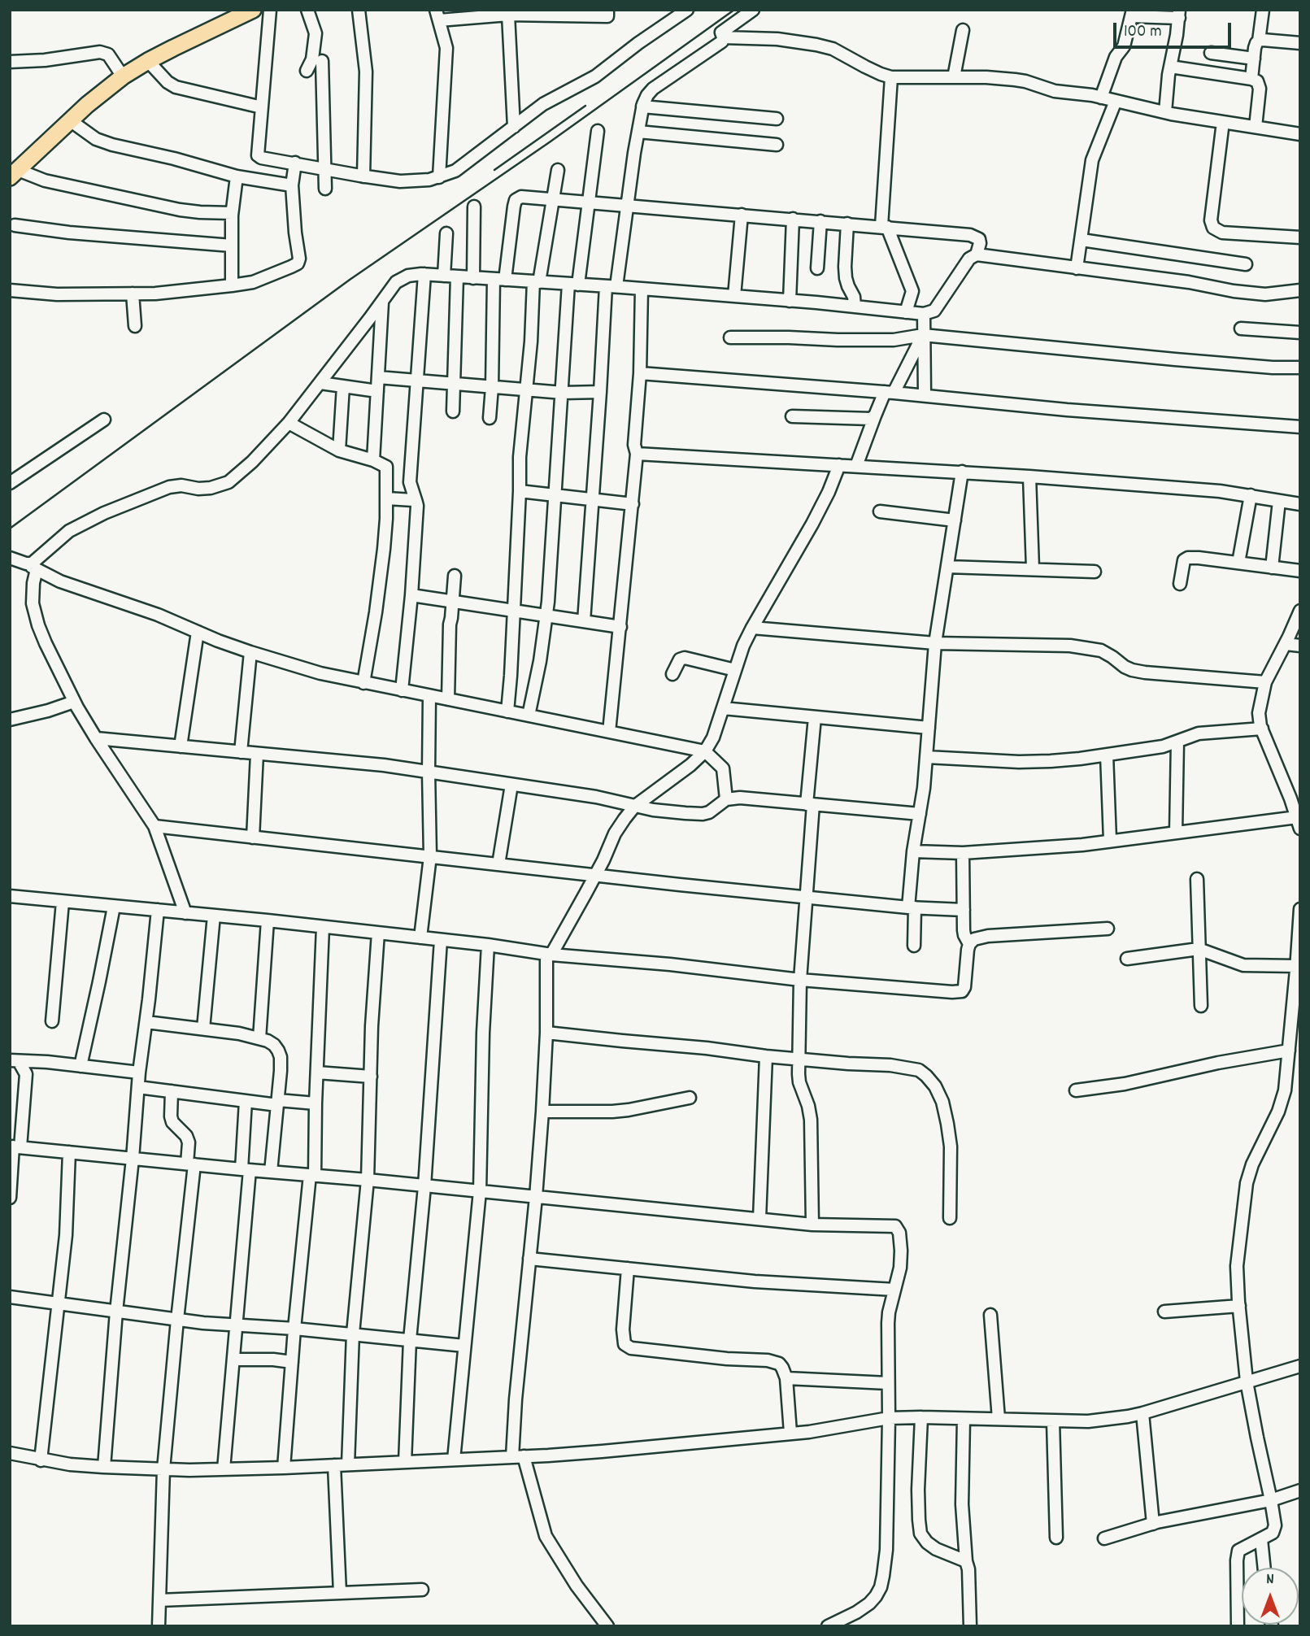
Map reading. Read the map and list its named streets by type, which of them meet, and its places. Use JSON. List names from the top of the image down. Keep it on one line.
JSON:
{"scale_bar":"100 m","north":"top"}
